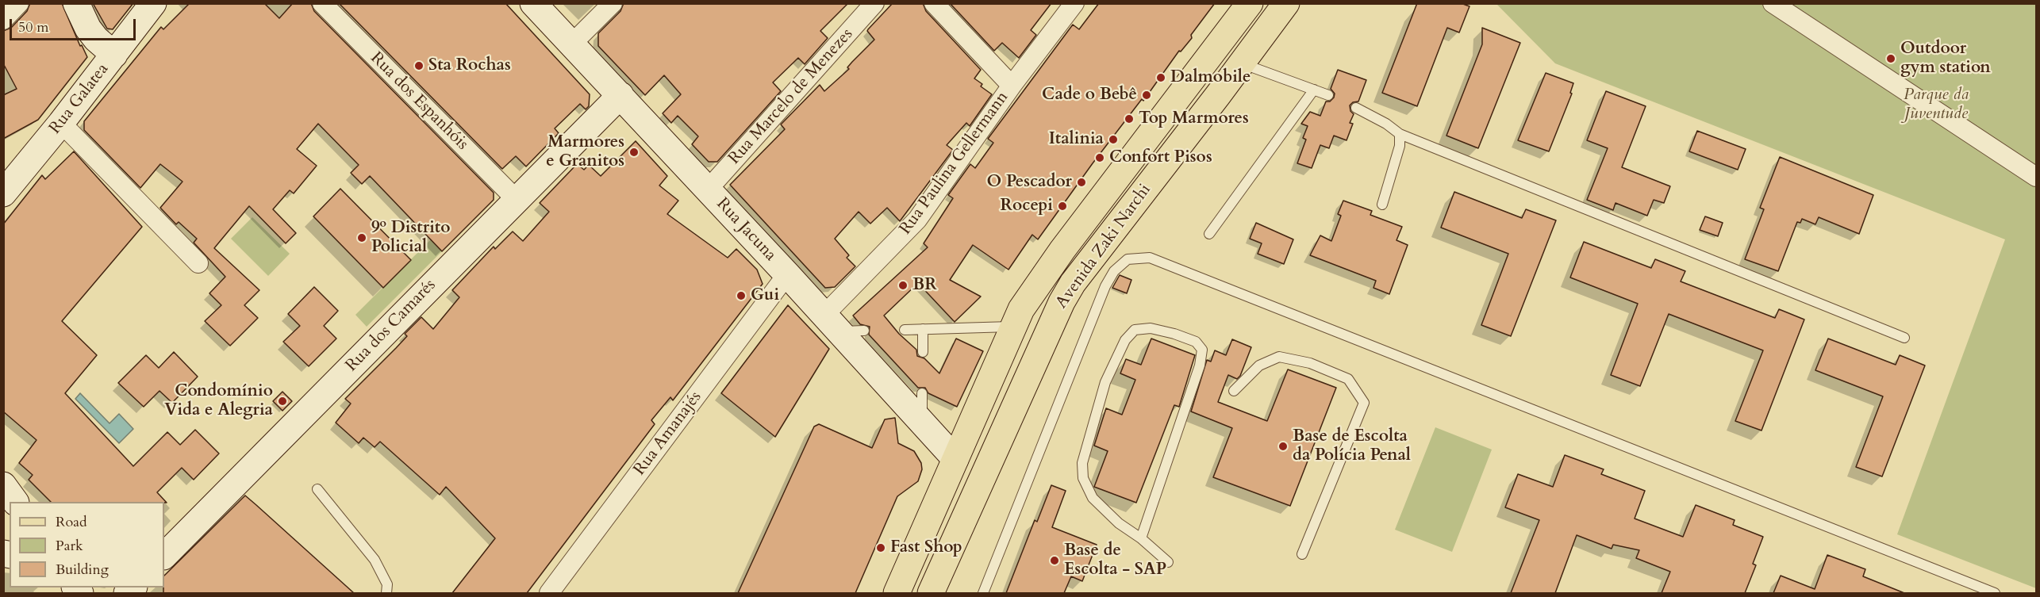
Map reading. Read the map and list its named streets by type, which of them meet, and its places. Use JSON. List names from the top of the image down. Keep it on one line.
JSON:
{"streets":{"main road":["Rua Galatea","Rua Jacuna","Avenida Zaki Narchi","Rua dos Camarés"],"street":["Rua Marcelo de Menezes","Rua dos Espanhóis","Rua Paulina Gellermann","Rua Amanajés"]},"crossings":[["Rua Marcelo de Menezes","Rua Jacuna"],["Rua dos Espanhóis","Rua dos Camarés"],["Rua Paulina Gellermann","Rua Jacuna"],["Rua Jacuna","Avenida Zaki Narchi"],["Rua Jacuna","Rua dos Camarés"],["Rua Jacuna","Rua Amanajés"]],"parks":["Parque da Juventude"],"places":["Outdoor gym station","Sta Rochas","Dalmobile","Cade o Bebê","Top Marmores","Italinia","Marmores e Granitos","Confort Pisos","O Pescador","Rocepi","9º Distrito Policial","BR","Gui","Condomínio Vida e Alegria","Base de Escolta da Polícia Penal","Fast Shop","Base de Escolta - SAP"],"legend":["Road","Park","Building"],"scale_bar":"50 m"}
